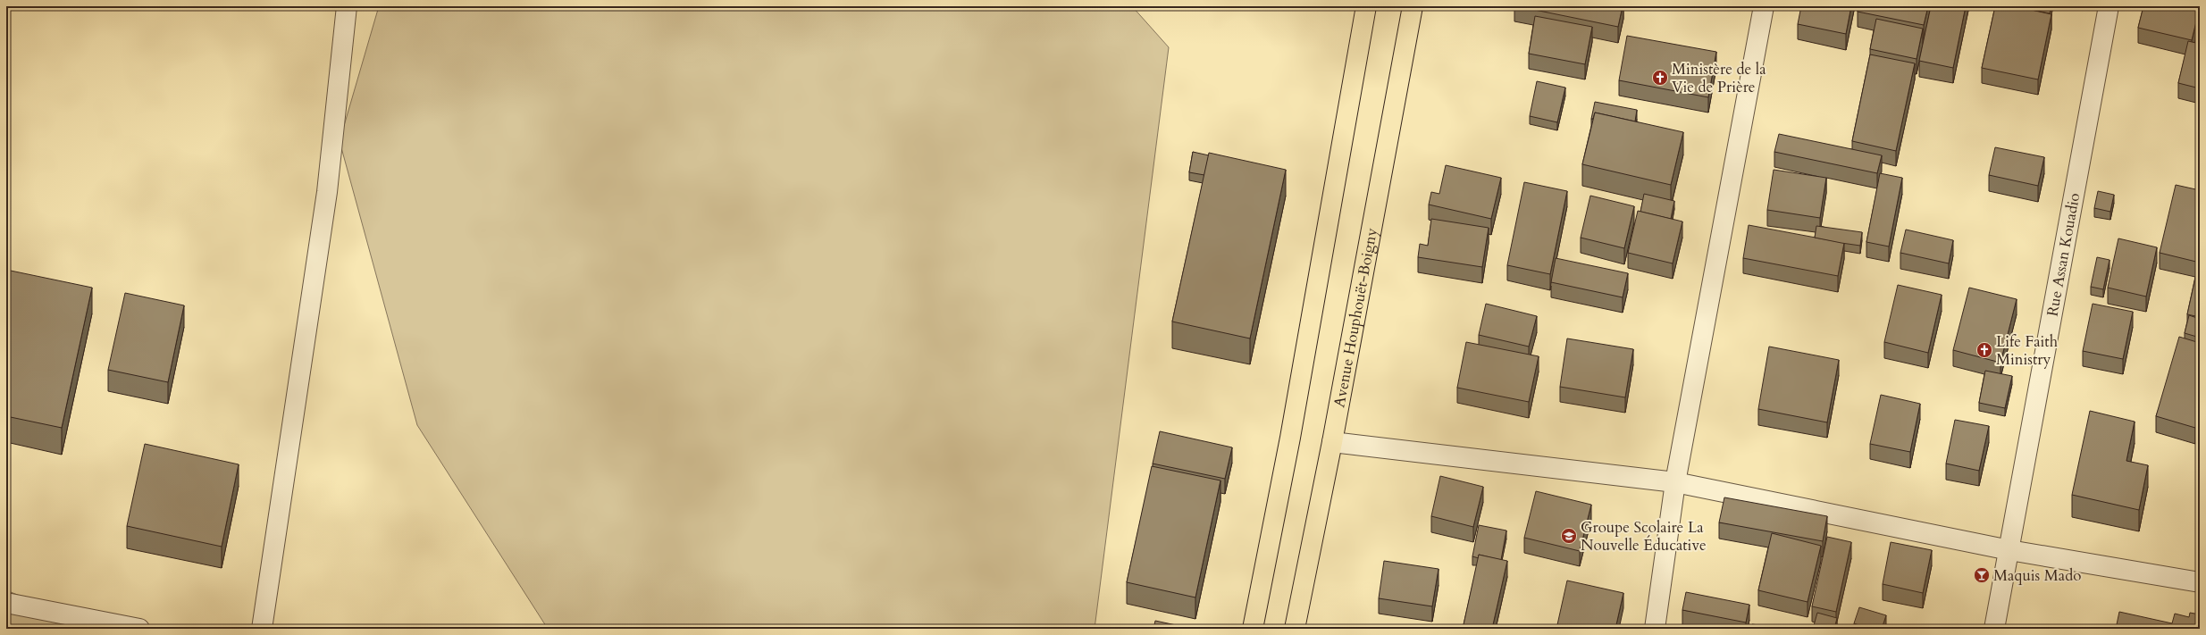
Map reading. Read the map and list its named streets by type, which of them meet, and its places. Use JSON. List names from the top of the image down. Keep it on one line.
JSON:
{"streets":{"highway":["Avenue Houphouët-Boigny"],"street":["Rue Assan Kouadio"]},"places":{"church":["Ministère de la Vie de Prière","Life Faith Ministry"],"school or university":["Groupe Scolaire La Nouvelle Éducative"],"bar":["Maquis Mado"]}}
